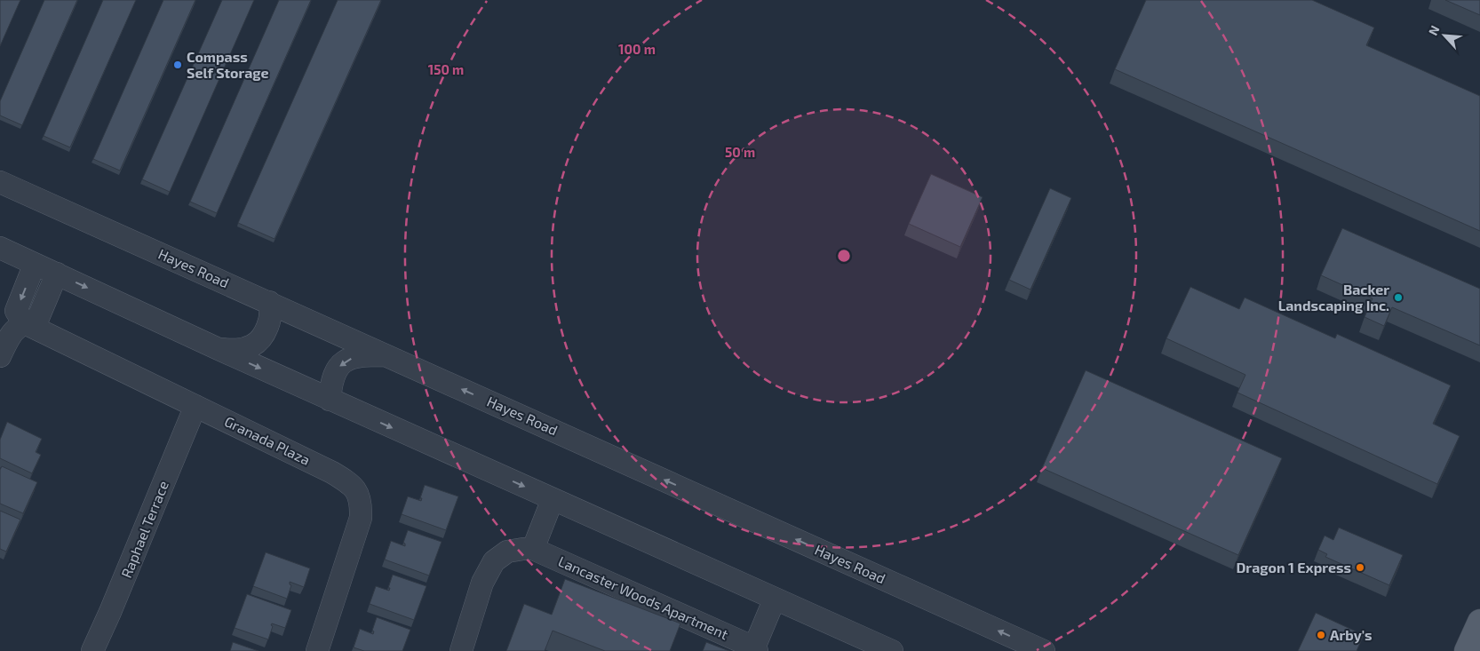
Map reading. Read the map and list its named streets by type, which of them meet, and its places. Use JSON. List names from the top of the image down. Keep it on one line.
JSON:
{"streets":{"street":["Hayes Road","Granada Plaza","Raphael Terrace","Lancaster Woods Apartment"]},"crossings":[["Granada Plaza","Raphael Terrace"]],"places":["Compass Self Storage","Backer Landscaping Inc.","Dragon 1 Express","Arby's"],"north":"top left","rings":["100 m","150 m","50 m"]}
